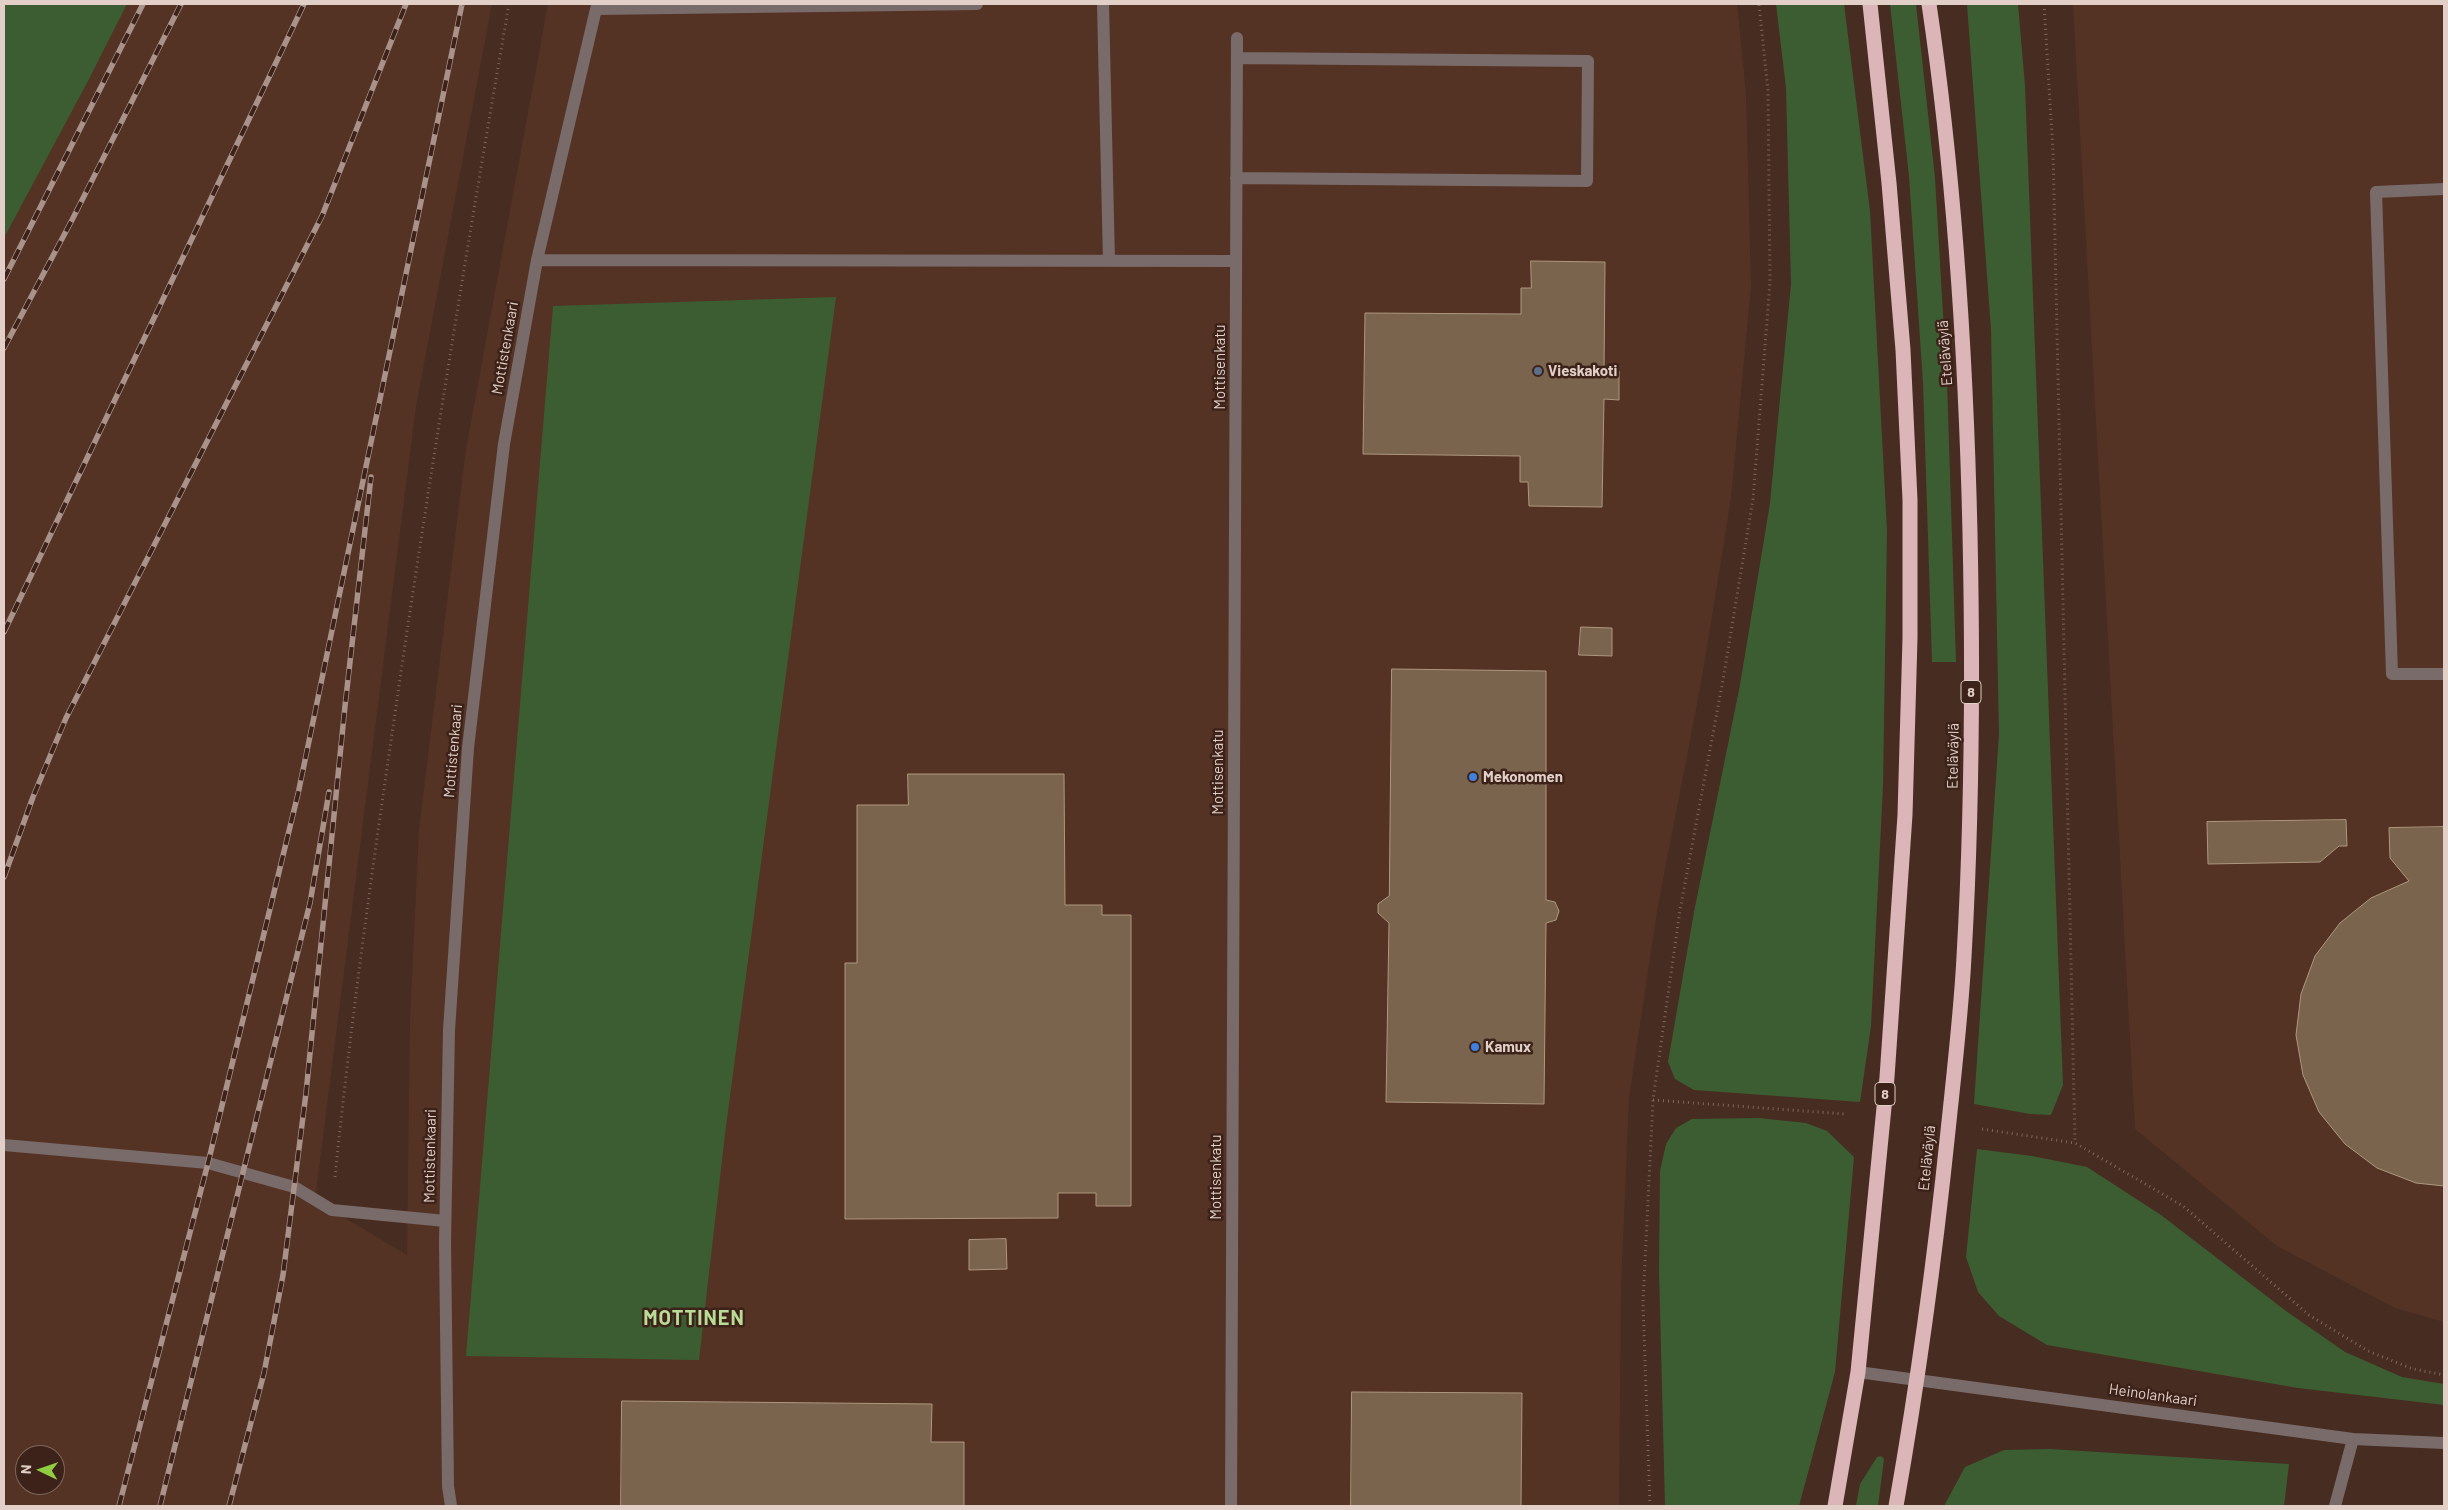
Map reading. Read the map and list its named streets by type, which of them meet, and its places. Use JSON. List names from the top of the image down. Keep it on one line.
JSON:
{"streets":{"highway":["Eteläväylä","8"],"street":["Mottistenkaari","Mottisenkatu","Heinolankaari"]},"crossings":[["Eteläväylä","Heinolankaari"],["8","Heinolankaari"]],"districts":["MOTTINEN"],"places":["Vieskakoti","Mekonomen","Kamux"],"north":"left"}
